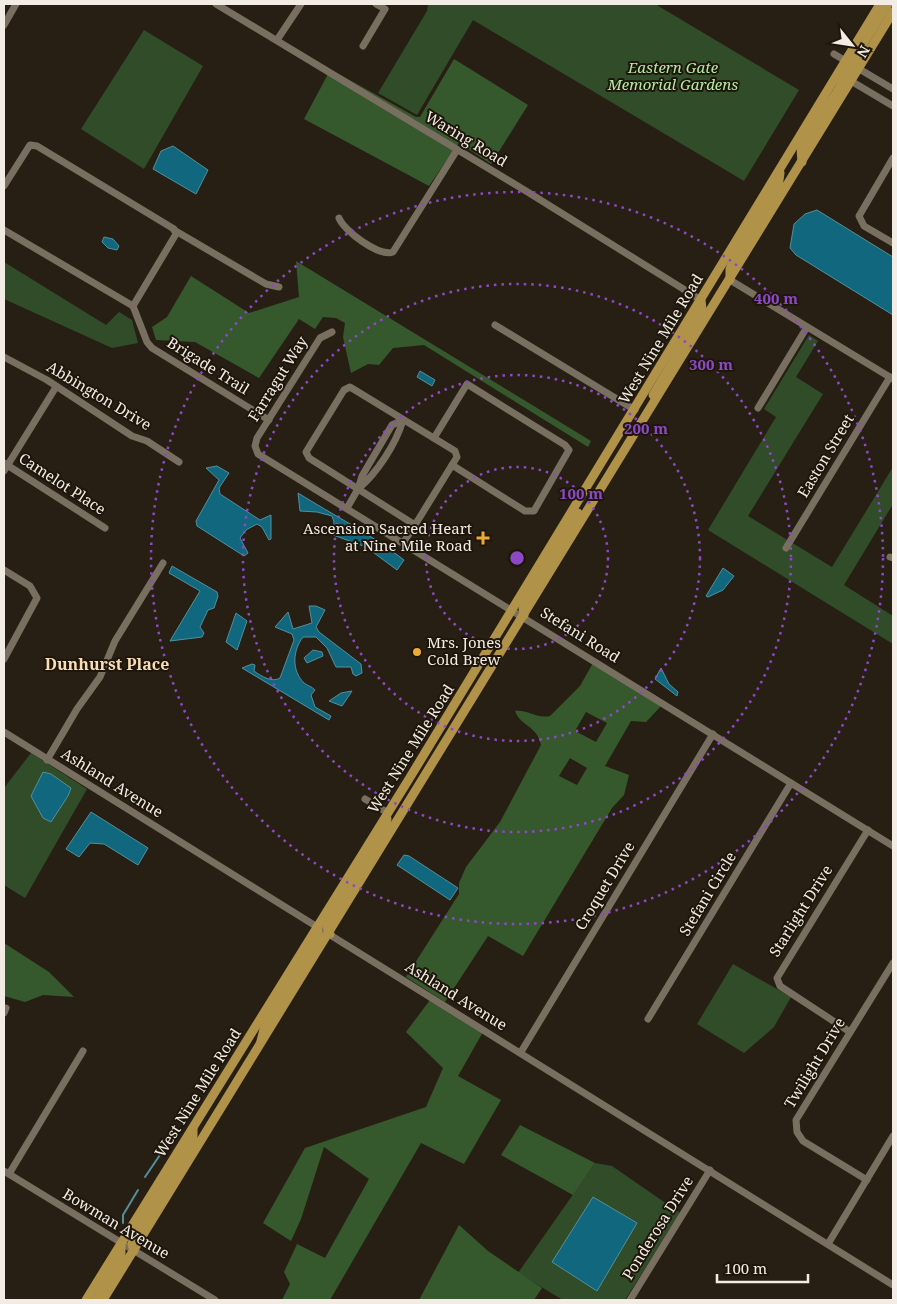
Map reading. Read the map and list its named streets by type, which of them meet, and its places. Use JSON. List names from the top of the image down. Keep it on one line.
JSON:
{"streets":{"main road":["West Nine Mile Road"],"street":["Waring Road","Brigade Trail","Farragut Way","Abbington Drive","Easton Street","Camelot Place","Stefani Road","Ashland Avenue","Croquet Drive","Stefani Circle","Starlight Drive","Twilight Drive","Bowman Avenue","Ponderosa Drive"]},"crossings":[["Waring Road","West Nine Mile Road"],["West Nine Mile Road","Stefani Road"],["West Nine Mile Road","Ashland Avenue"],["West Nine Mile Road","Bowman Avenue"],["Brigade Trail","Farragut Way"],["Farragut Way","Stefani Road"],["Stefani Road","Croquet Drive"],["Stefani Road","Stefani Circle"],["Stefani Road","Starlight Drive"],["Ashland Avenue","Croquet Drive"],["Ashland Avenue","Ponderosa Drive"],["Starlight Drive","Twilight Drive"]],"districts":["Dunhurst Place"],"parks":["Eastern Gate Memorial Gardens"],"places":{"health":["Ascension Sacred Heart at Nine Mile Road"],"other":["Mrs. Jones Cold Brew"]},"scale_bar":"100 m","north":"bottom right","rings":["400 m","300 m","200 m","100 m"]}
